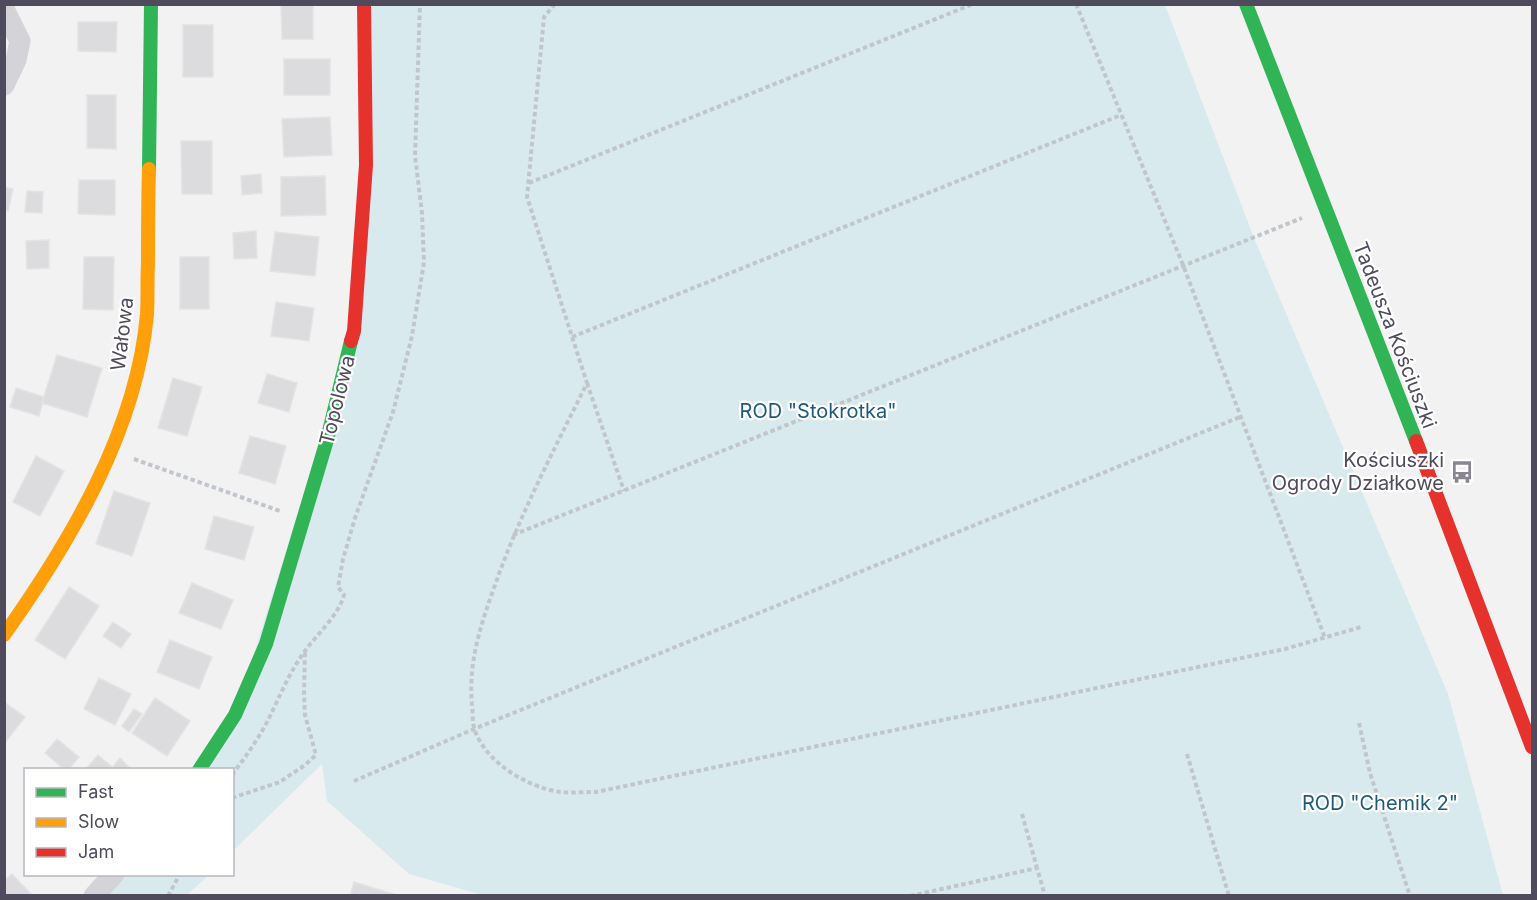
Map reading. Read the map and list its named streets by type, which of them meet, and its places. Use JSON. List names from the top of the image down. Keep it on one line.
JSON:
{"streets":{"street":["Wałowa","Tadeusza Kościuszki","Topolowa"]},"parks":["ROD \"Stokrotka\"","ROD \"Chemik 2\""],"places":{"bus stop":["Kościuszki Ogrody Działkowe"]},"legend":["Fast","Slow","Jam"]}
